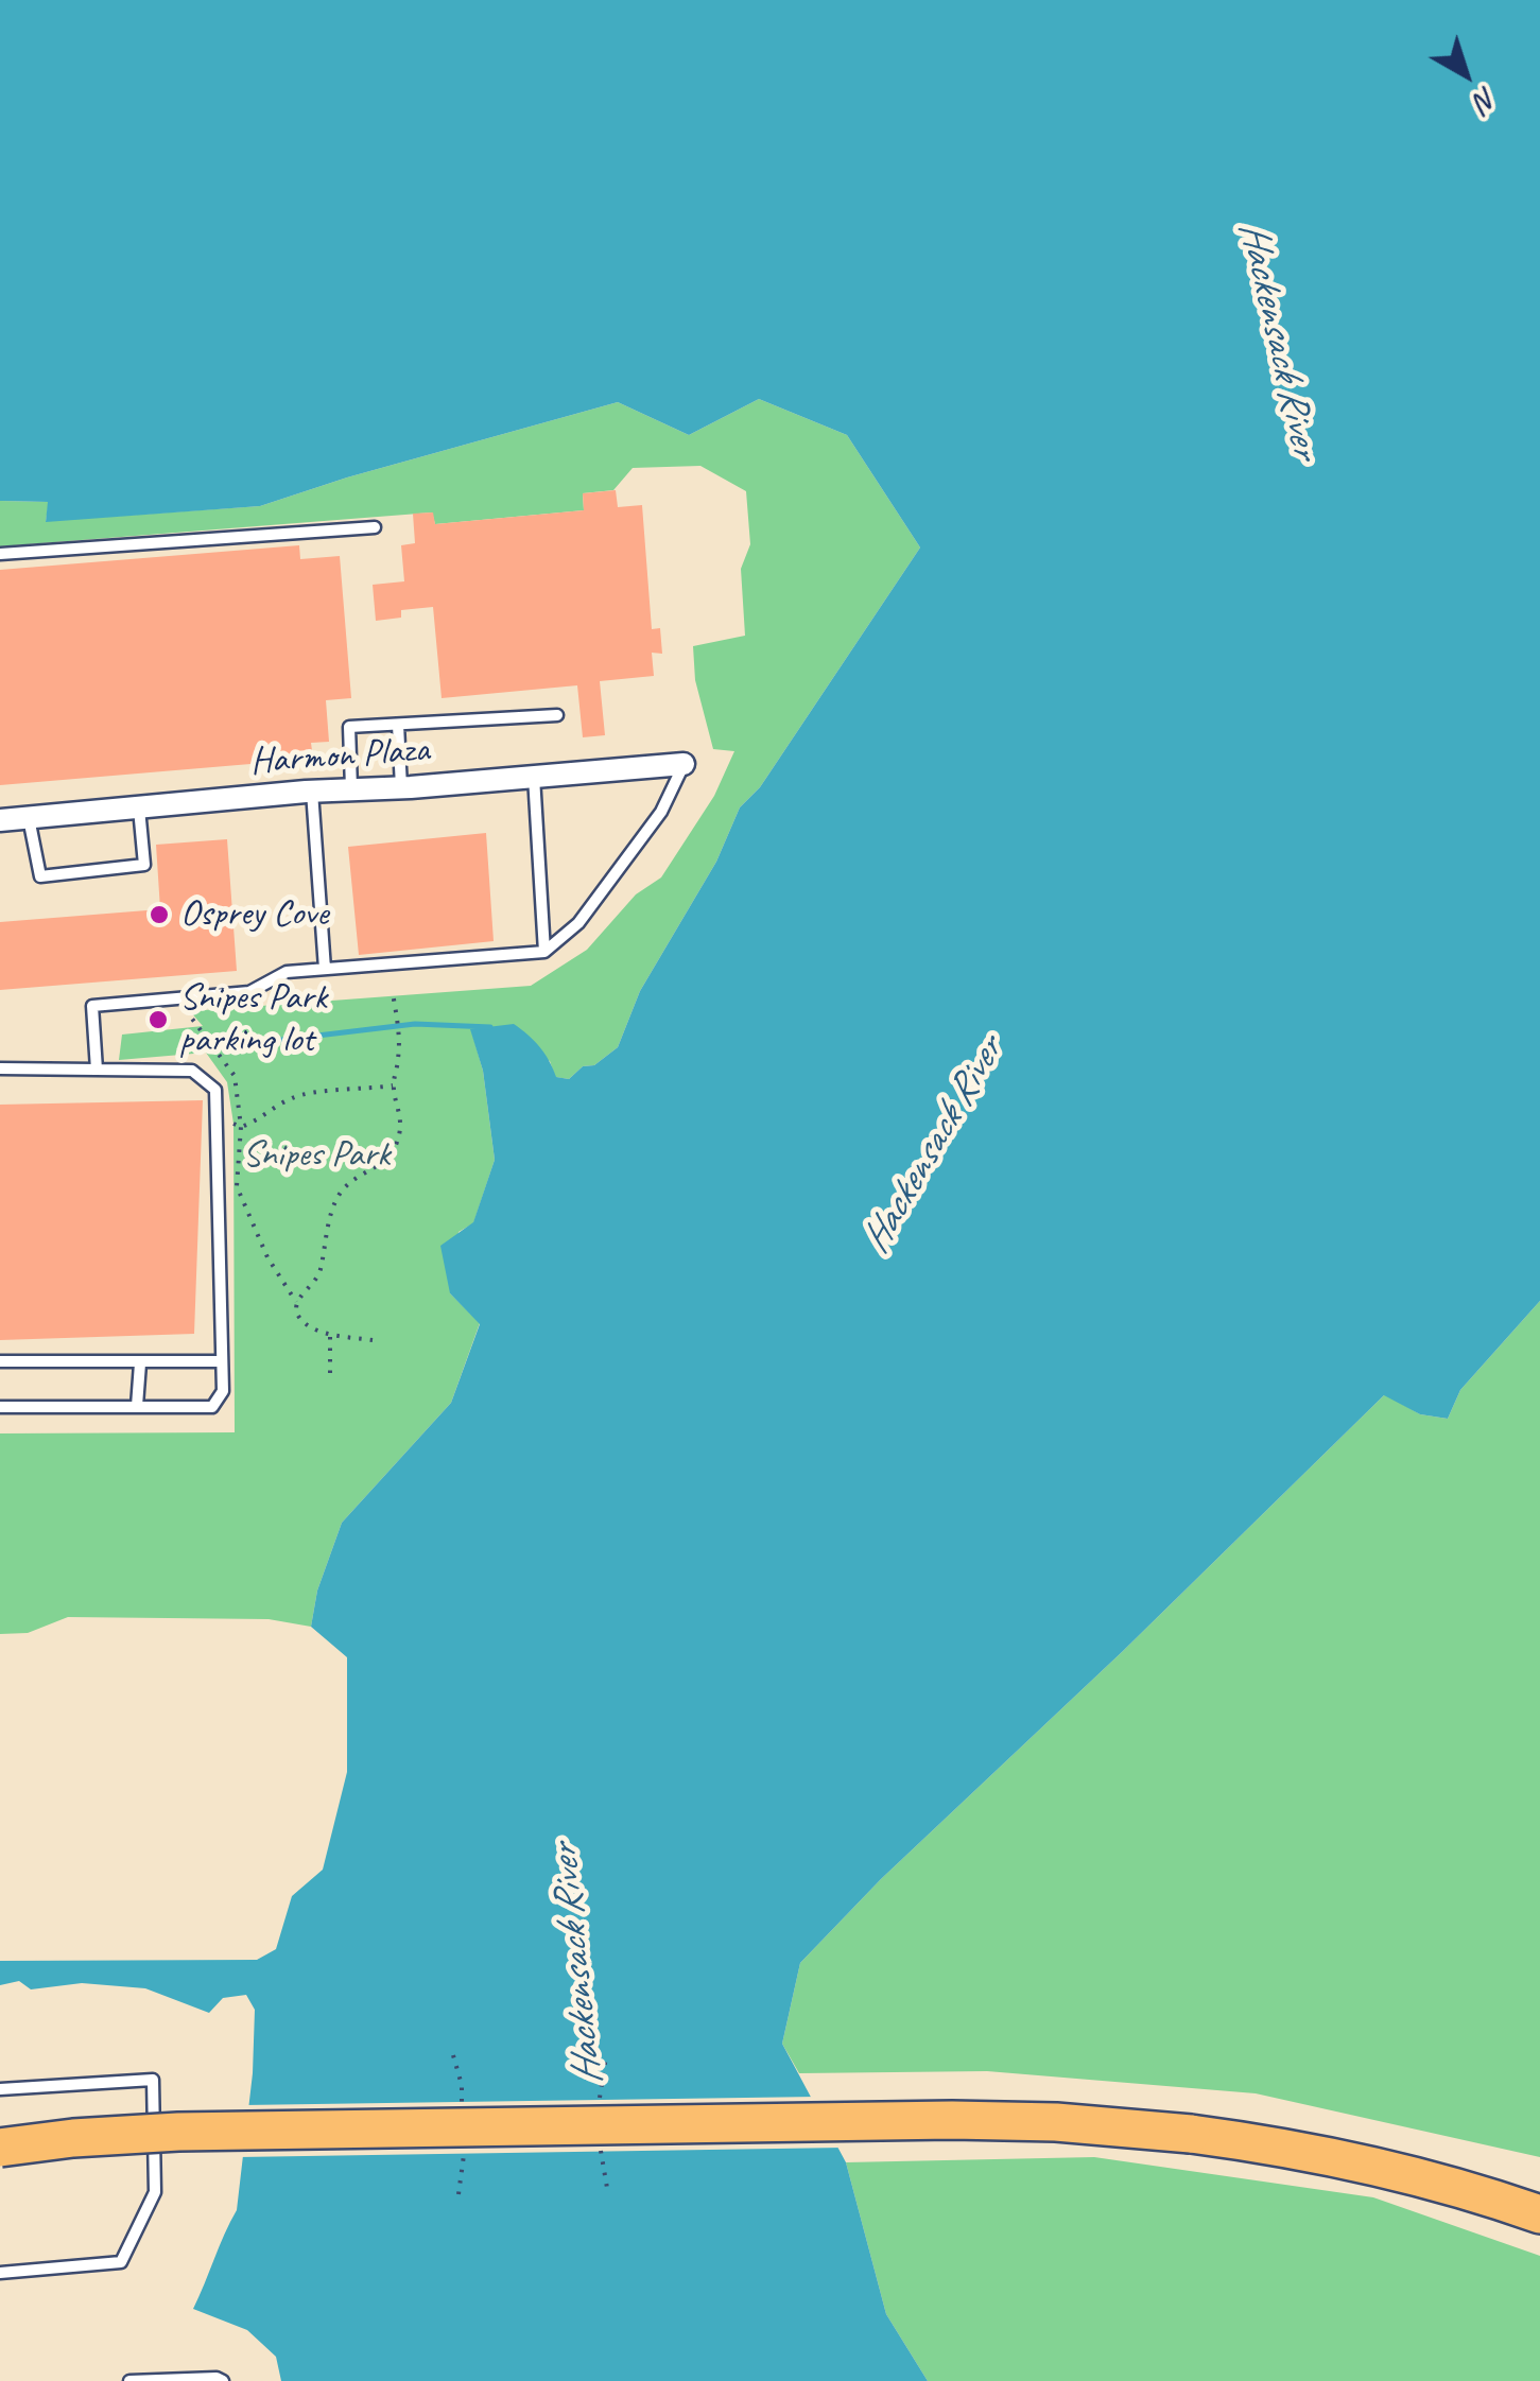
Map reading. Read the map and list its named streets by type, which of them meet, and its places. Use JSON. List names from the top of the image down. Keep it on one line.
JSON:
{"streets":{"street":["Harmon Plaza"]},"water":["Hackensack River"],"parks":["Snipes Park"],"places":["Osprey Cove","Snipes Park parking lot"],"north":"bottom right"}
